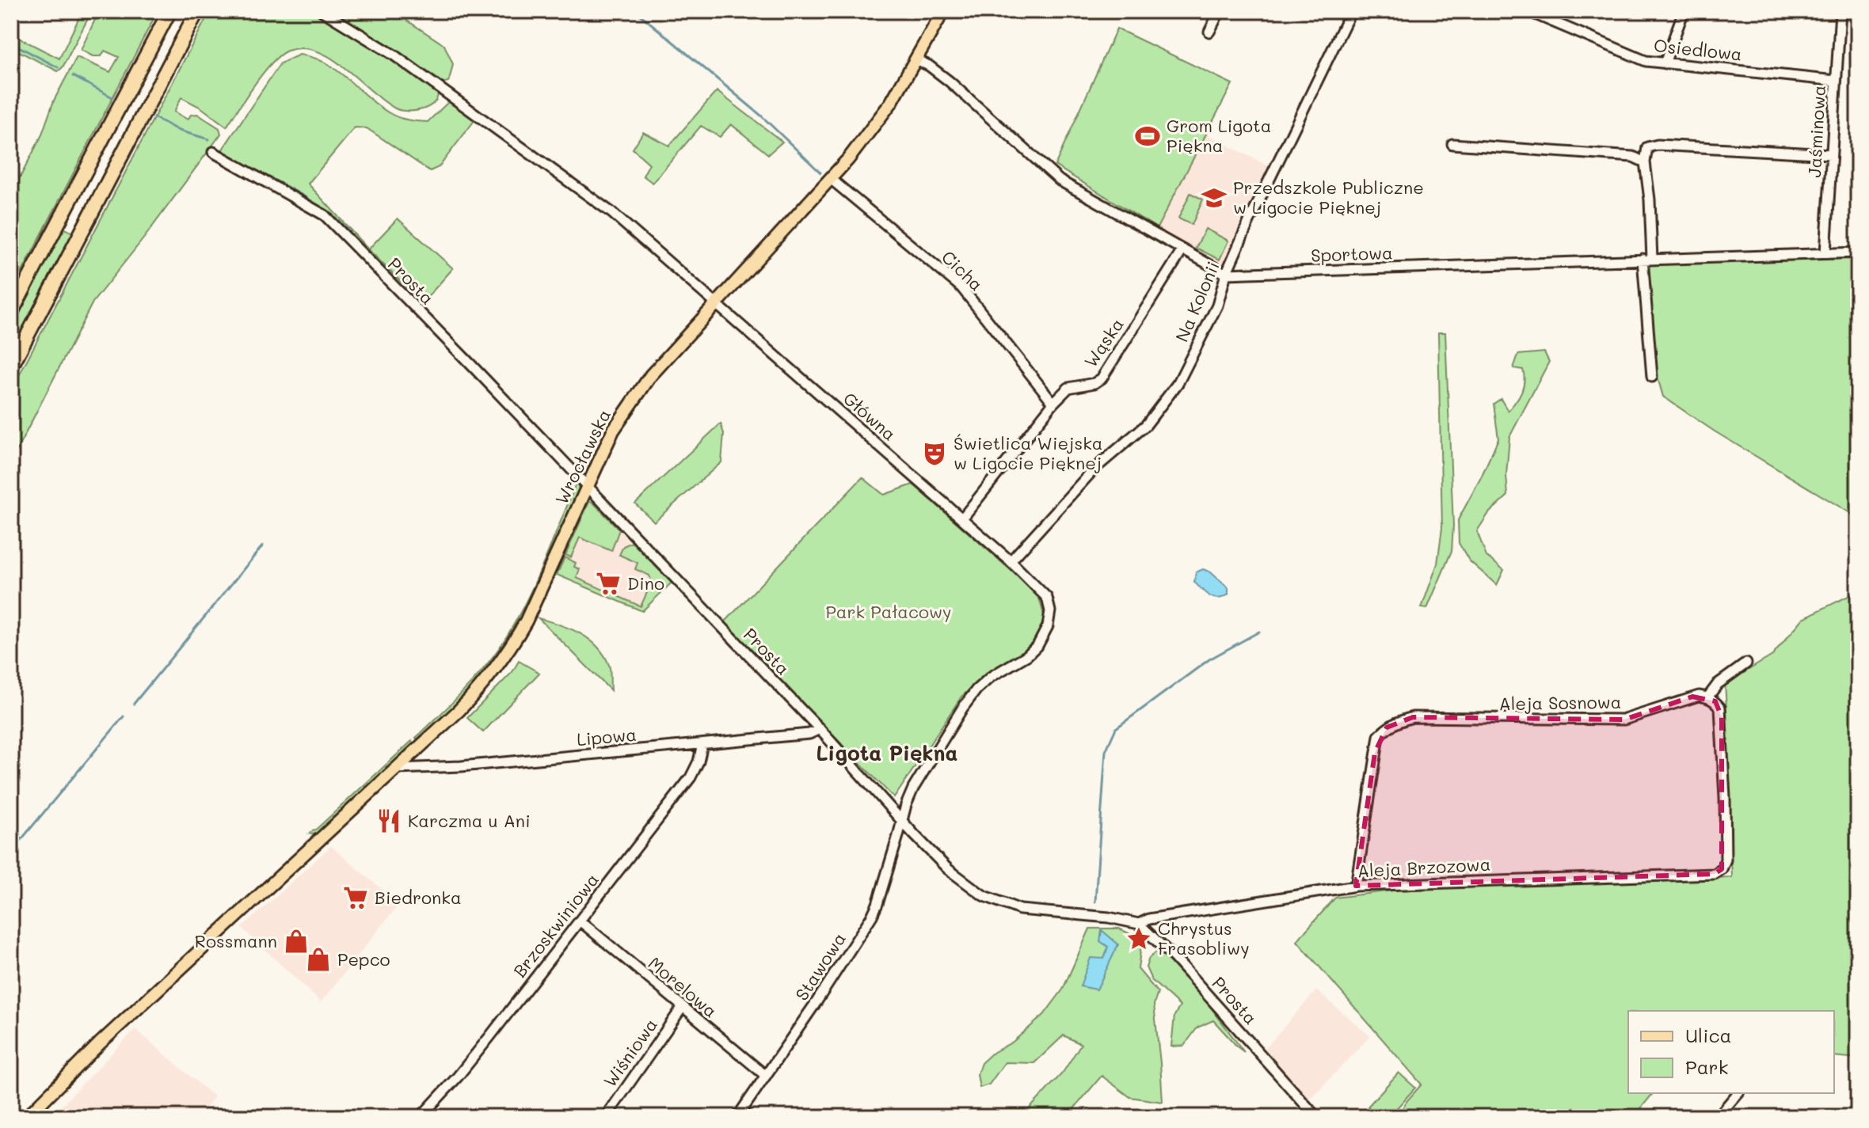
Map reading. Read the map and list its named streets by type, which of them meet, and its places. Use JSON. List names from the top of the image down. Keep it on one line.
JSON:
{"streets":{"main road":["Wrocławska"],"street":["Osiedlowa","Jaśminowa","Sportowa","Cicha","Prosta","Na Kolonii","Wąska","Główna","Aleja Sosnowa","Lipowa","Aleja Brzozowa","Brzoskwiniowa","Stawowa","Morelowa","Wiśniowa"]},"crossings":[["Osiedlowa","Jaśminowa"],["Jaśminowa","Sportowa"],["Sportowa","Na Kolonii"],["Cicha","Wąska"],["Cicha","Wrocławska"],["Prosta","Główna"],["Prosta","Wrocławska"],["Prosta","Lipowa"],["Prosta","Aleja Brzozowa"],["Prosta","Stawowa"],["Na Kolonii","Główna"],["Wąska","Główna"],["Główna","Wrocławska"],["Główna","Stawowa"],["Wrocławska","Lipowa"],["Aleja Sosnowa","Aleja Brzozowa"],["Lipowa","Brzoskwiniowa"],["Brzoskwiniowa","Morelowa"],["Stawowa","Morelowa"],["Morelowa","Wiśniowa"]],"districts":["Ligota Piękna"],"parks":["Park Pałacowy"],"places":{"sports":["Grom Ligota Piękna"],"school or university":["Przedszkole Publiczne w Ligocie Pięknej"],"theatre":["Świetlica Wiejska w Ligocie Pięknej"],"supermarket":["Dino","Biedronka"],"restaurant":["Karczma u Ani"],"place":["Chrystus Frasobliwy"],"shop":["Rossmann","Pepco"]},"legend":["Ulica","Park"]}
